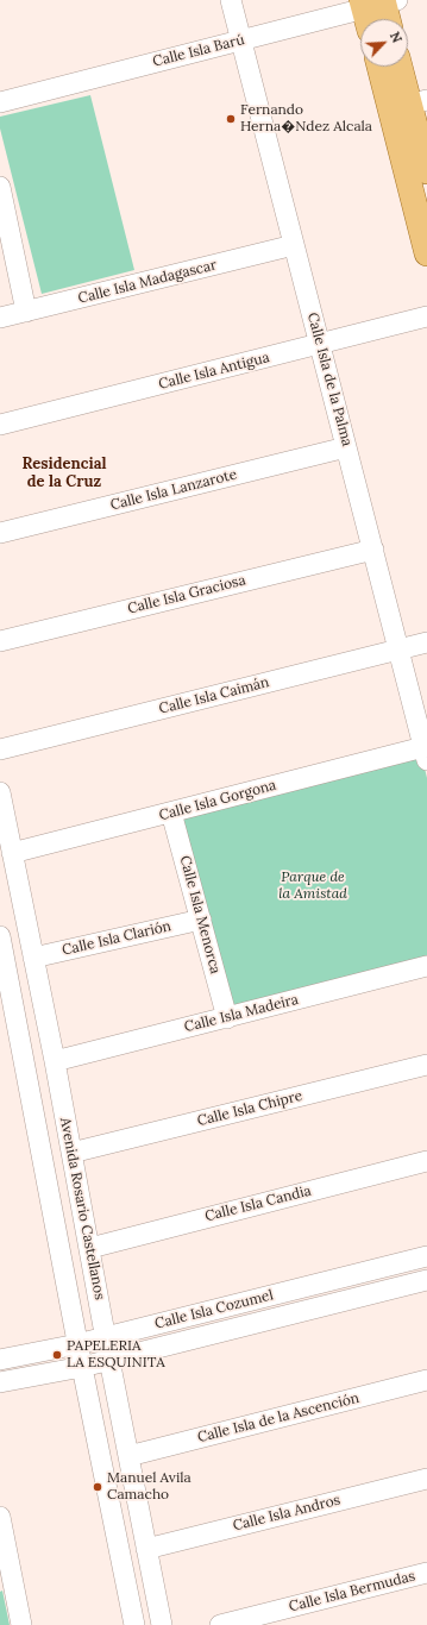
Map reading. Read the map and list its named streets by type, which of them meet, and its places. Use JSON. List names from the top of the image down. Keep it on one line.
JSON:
{"streets":{"street":["Calle Isla Barú","Calle Isla Madagascar","Calle Isla Antigua","Calle Isla de la Palma","Calle Isla Lanzarote","Calle Isla Graciosa","Calle Isla Caimán","Calle Isla Gorgona","Calle Isla Menorca","Calle Isla Clarión","Calle Isla Madeira","Calle Isla Chipre","Calle Isla Candia","Avenida Rosario Castellanos","Calle Isla Cozumel","Calle Isla de la Ascención","Calle Isla Andros","Calle Isla Bermudas"]},"crossings":[["Calle Isla Barú","Calle Isla de la Palma"],["Calle Isla Madagascar","Calle Isla de la Palma"],["Calle Isla Antigua","Calle Isla de la Palma"],["Calle Isla de la Palma","Calle Isla Lanzarote"],["Calle Isla de la Palma","Calle Isla Graciosa"],["Calle Isla de la Palma","Calle Isla Caimán"],["Calle Isla de la Palma","Calle Isla Gorgona"],["Calle Isla Gorgona","Calle Isla Menorca"],["Calle Isla Gorgona","Avenida Rosario Castellanos"],["Calle Isla Menorca","Calle Isla Clarión"],["Calle Isla Menorca","Calle Isla Madeira"],["Calle Isla Clarión","Avenida Rosario Castellanos"],["Calle Isla Madeira","Avenida Rosario Castellanos"],["Calle Isla Chipre","Avenida Rosario Castellanos"],["Calle Isla Candia","Avenida Rosario Castellanos"],["Avenida Rosario Castellanos","Calle Isla Cozumel"],["Avenida Rosario Castellanos","Calle Isla de la Ascención"],["Avenida Rosario Castellanos","Calle Isla Andros"]],"districts":["Residencial de la Cruz"],"parks":["Parque de la Amistad"],"places":["Fernando Herna�Ndez Alcala","PAPELERIA LA ESQUINITA","Manuel Avila Camacho"],"north":"top right"}
